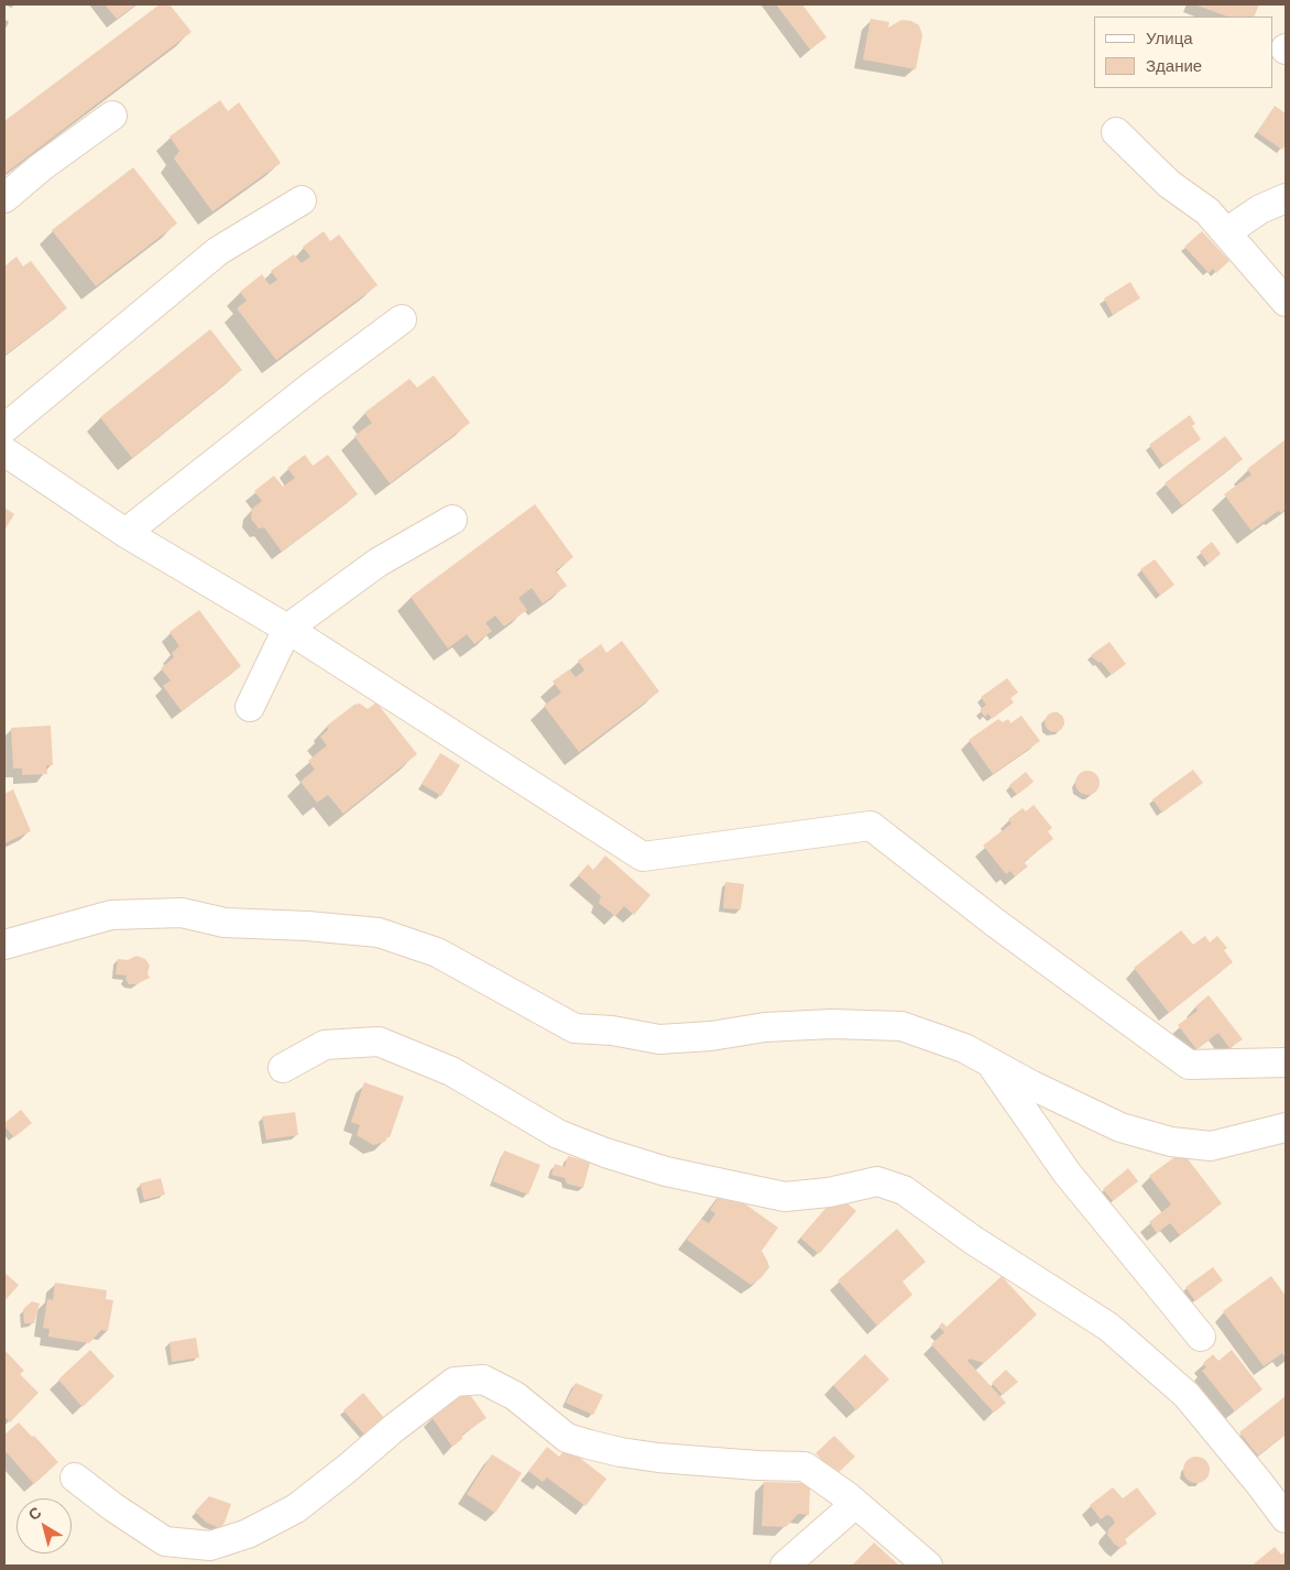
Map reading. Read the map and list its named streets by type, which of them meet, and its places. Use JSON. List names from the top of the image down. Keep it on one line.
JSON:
{"legend":["Улица","Здание"],"north":"top left"}
